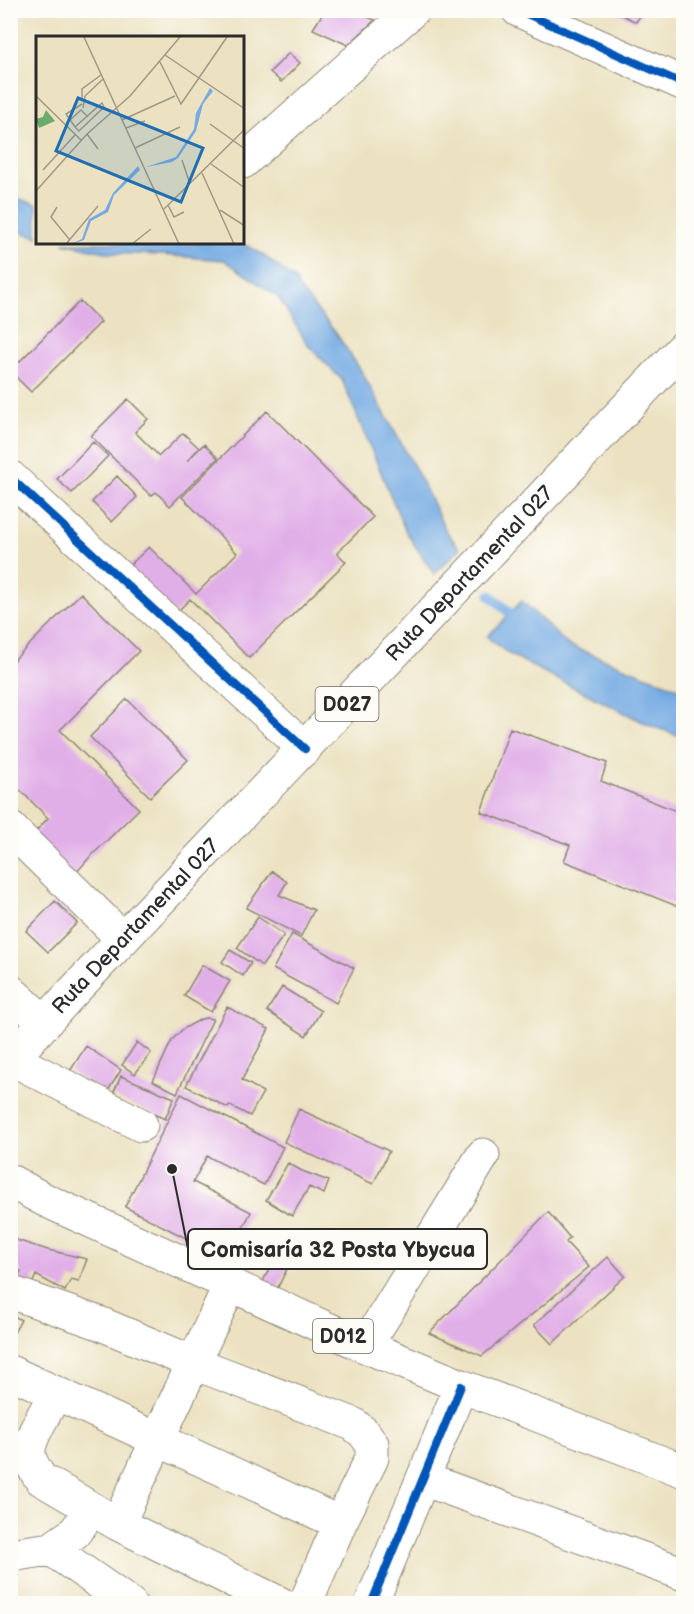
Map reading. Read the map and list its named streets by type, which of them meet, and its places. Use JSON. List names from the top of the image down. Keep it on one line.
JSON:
{"streets":{"main road":["Ruta Departamental 027","D027","D012"]},"places":["Comisaría 32 Posta Ybycua"]}
